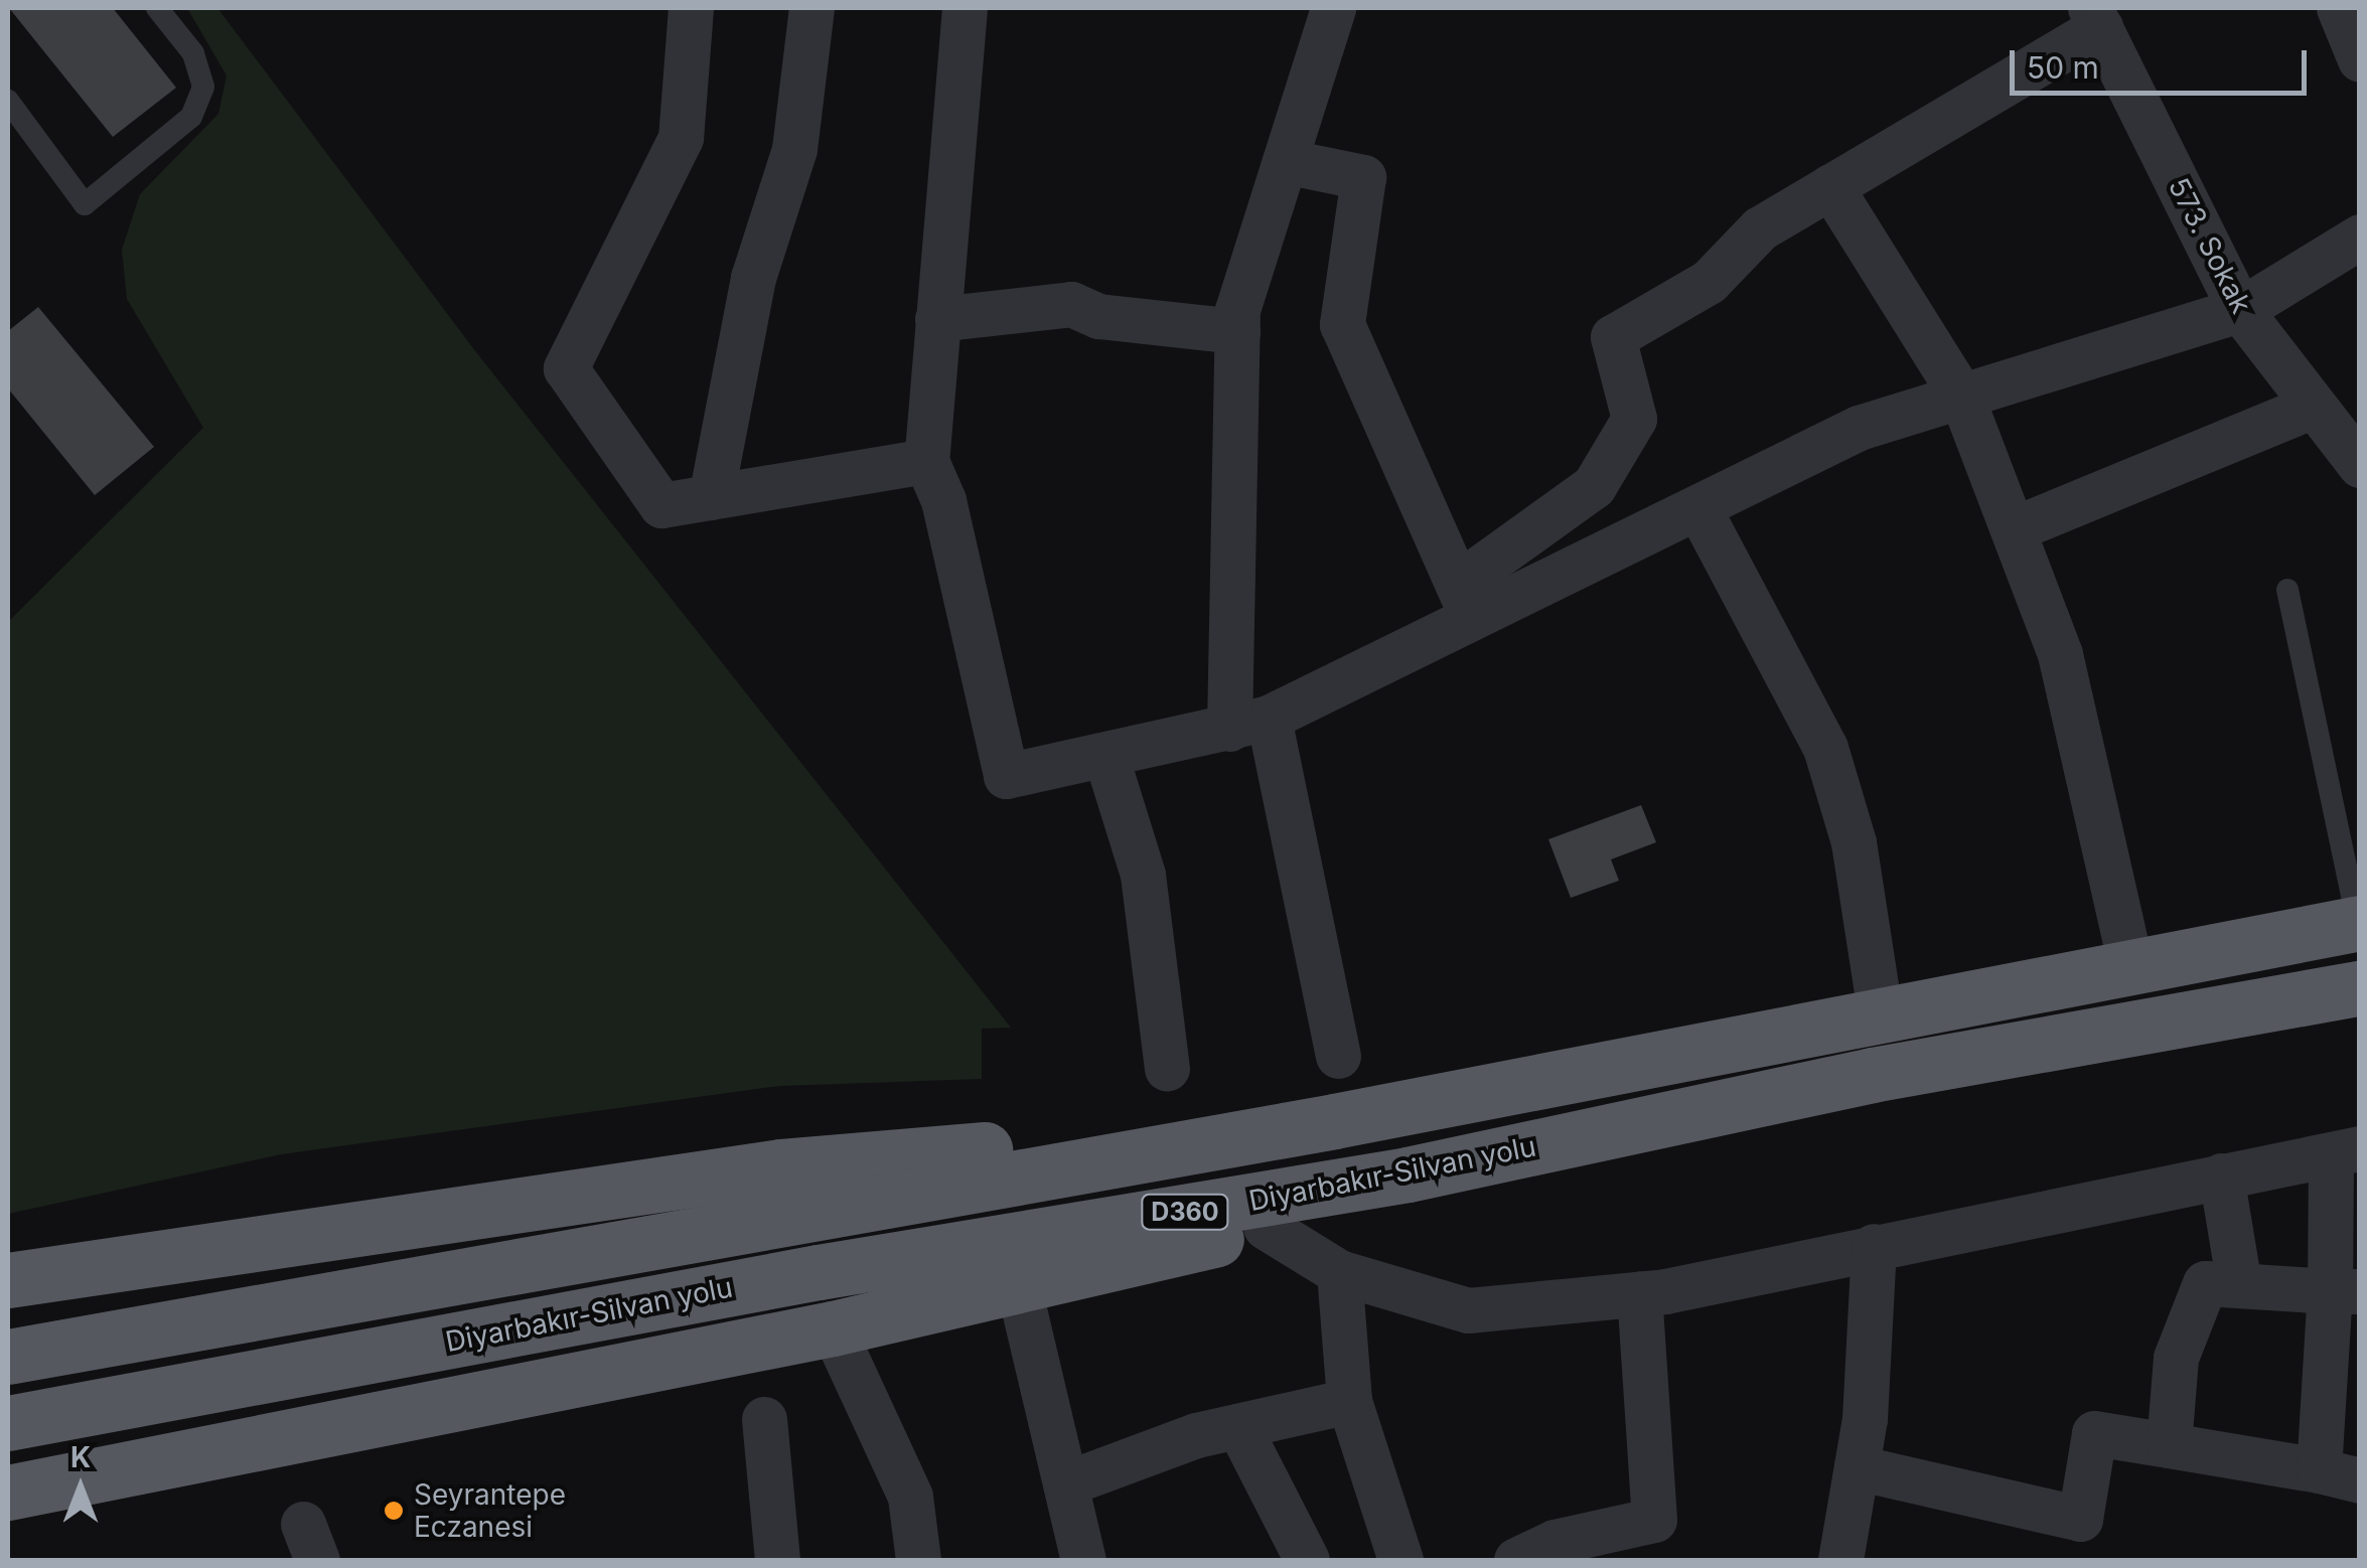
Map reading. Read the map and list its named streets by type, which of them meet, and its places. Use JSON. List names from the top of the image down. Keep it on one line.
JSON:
{"streets":{"highway":["Diyarbakır-Silvan yolu","D360"],"street":["573. Sokak"]},"places":["Seyrantepe Eczanesi"],"scale_bar":"50 m","north":"top"}
